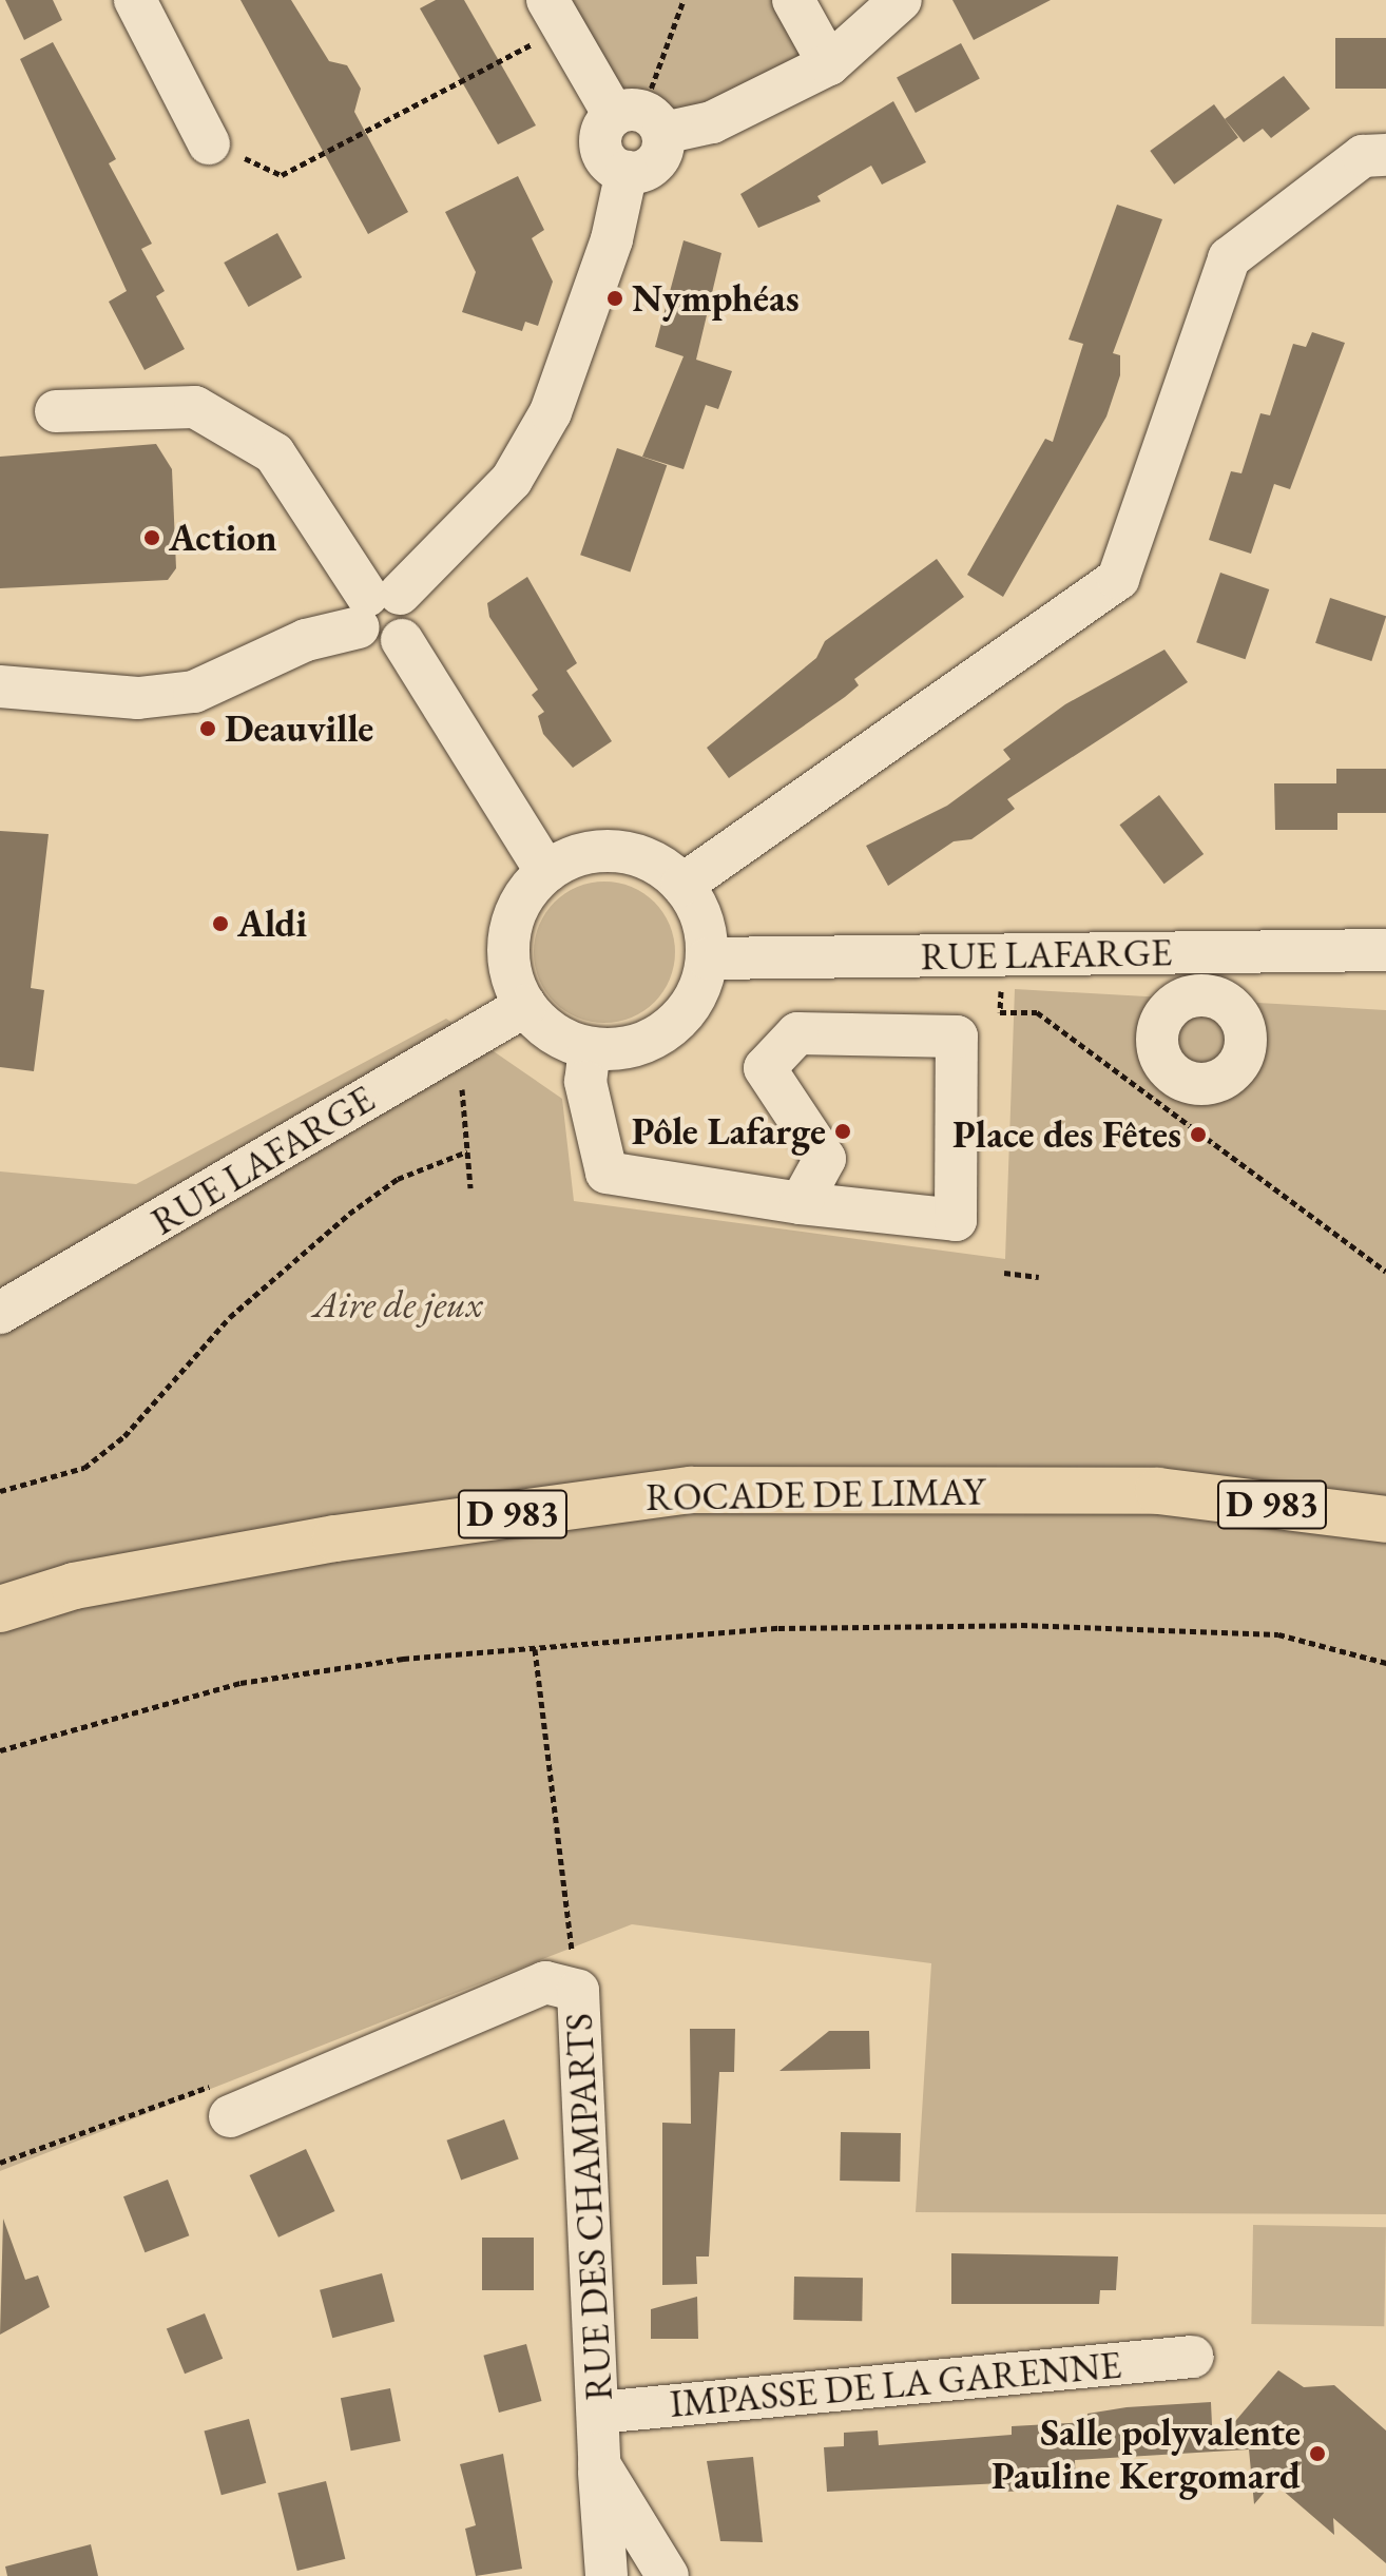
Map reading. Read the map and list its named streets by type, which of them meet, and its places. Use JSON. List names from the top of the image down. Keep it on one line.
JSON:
{"streets":{"main road":["ROCADE DE LIMAY","D 983"],"street":["RUE LAFARGE","RUE DES CHAMPARTS","IMPASSE DE LA GARENNE"]},"crossings":[["RUE DES CHAMPARTS","IMPASSE DE LA GARENNE"]],"parks":["Aire de jeux"],"places":["Nymphéas","Action","Deauville","Aldi","Pôle Lafarge","Place des Fêtes","Salle polyvalente Pauline Kergomard"]}
